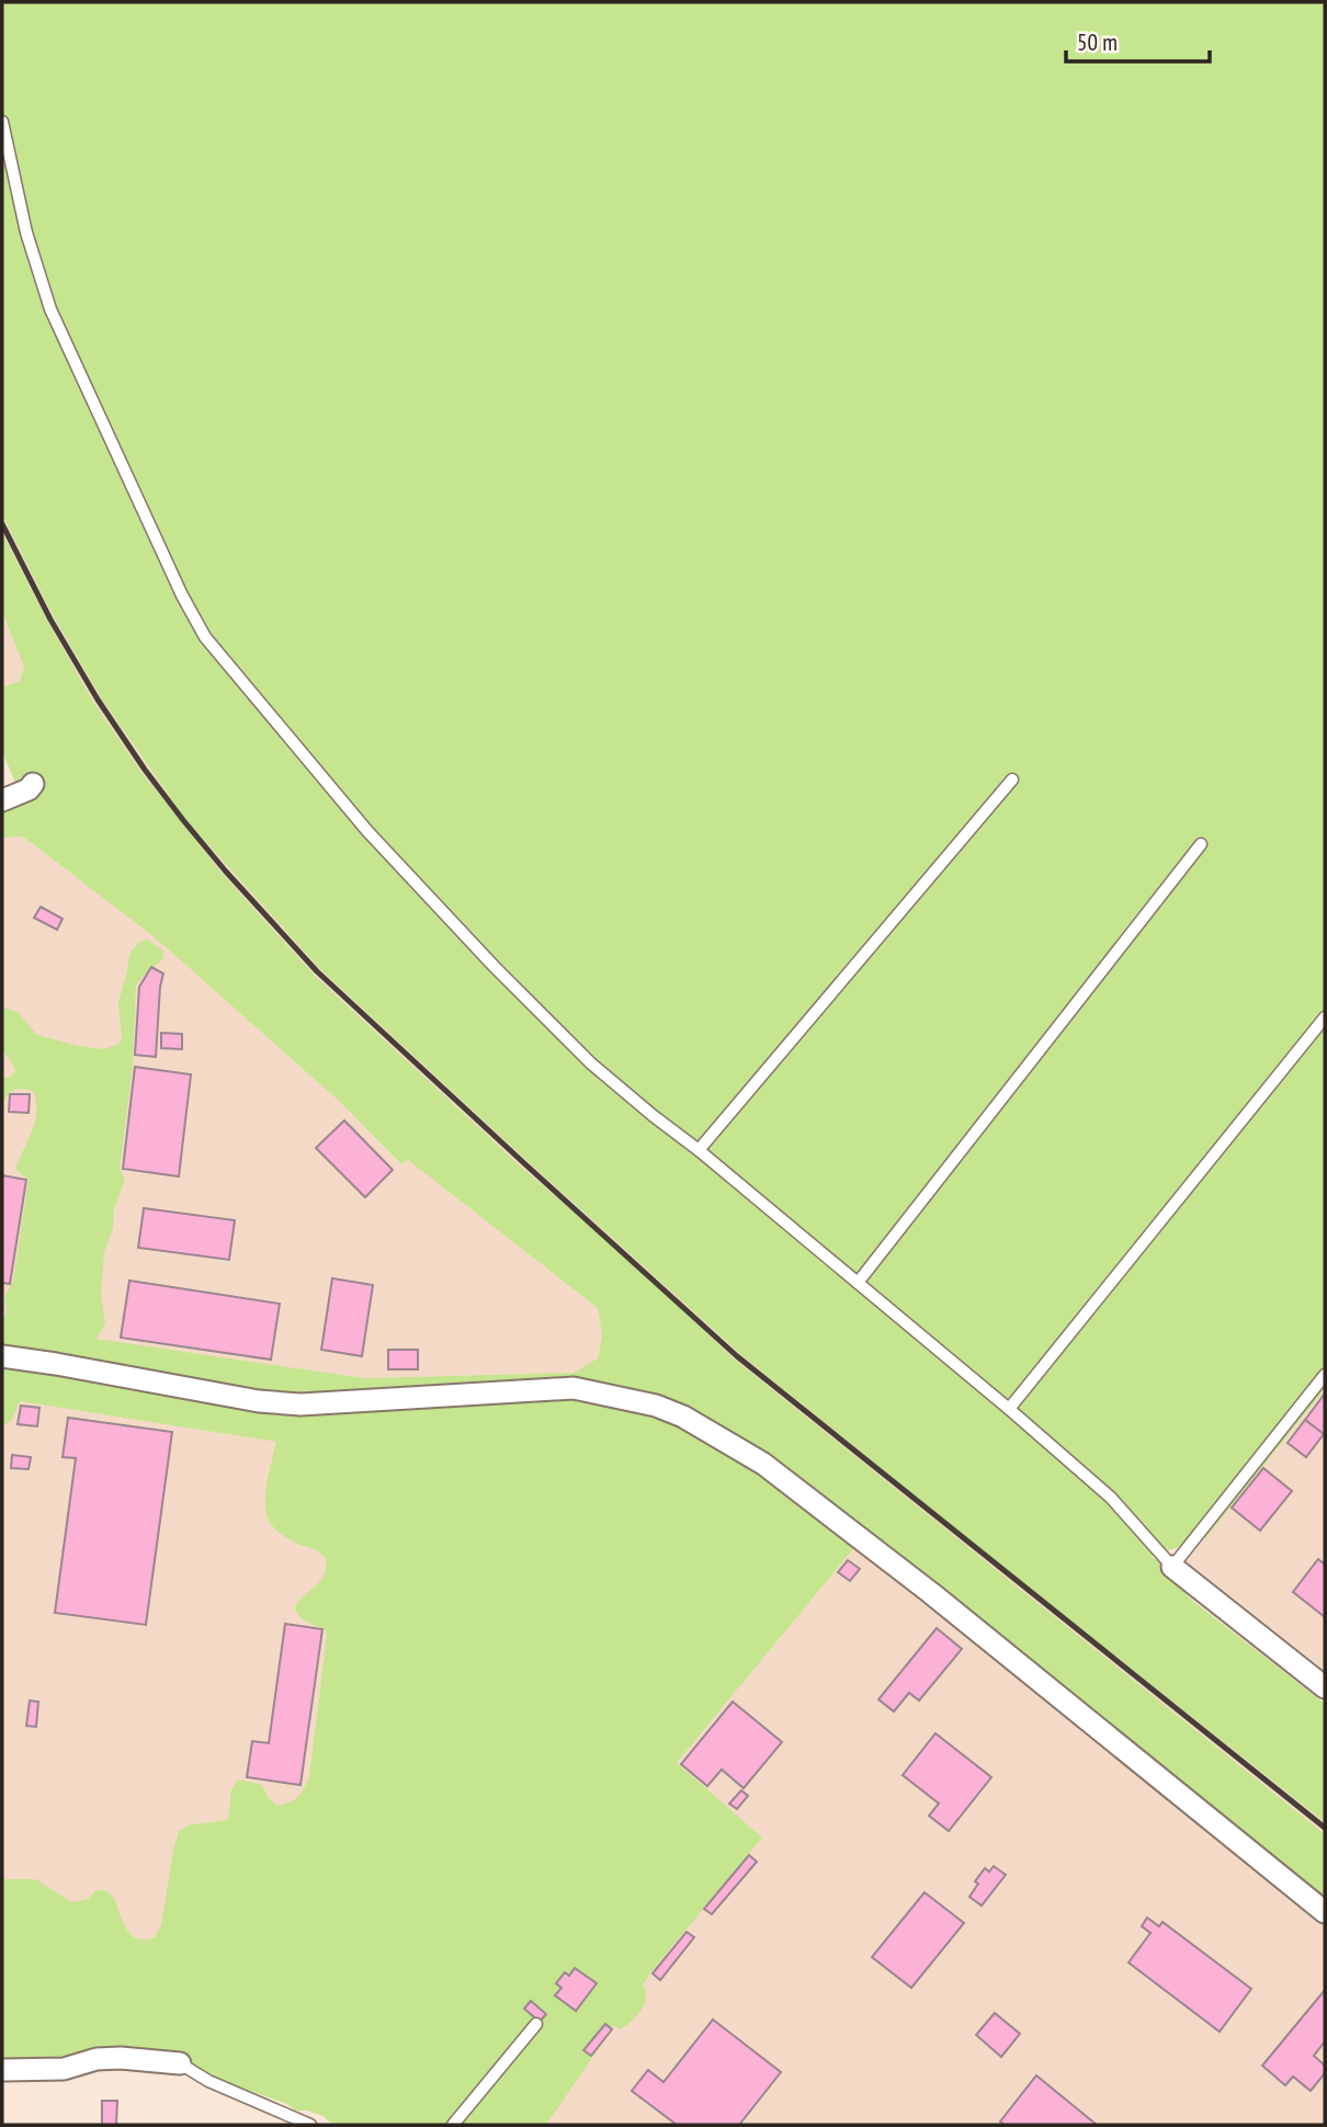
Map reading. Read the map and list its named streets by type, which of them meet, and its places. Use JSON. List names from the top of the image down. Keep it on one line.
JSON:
{"scale_bar":"50 m"}
